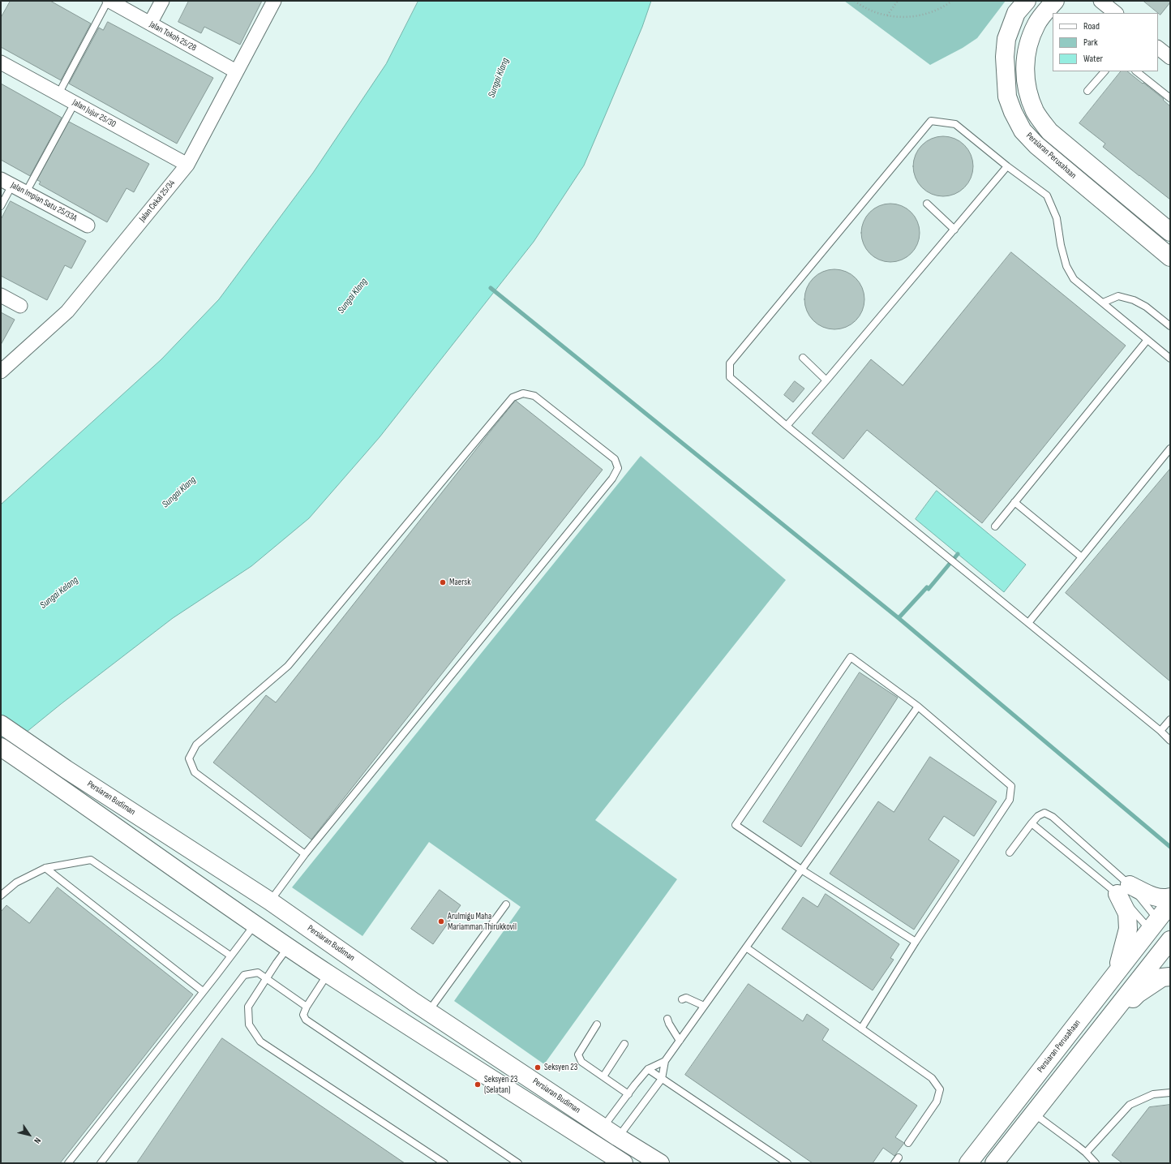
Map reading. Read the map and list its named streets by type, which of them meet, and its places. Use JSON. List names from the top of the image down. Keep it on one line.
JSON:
{"streets":{"main road":["Persiaran Perusahaan","Persiaran Budiman"],"street":["Jalan Tokoh 25/28","Jalan Jujur 25/30","Jalan Cekal 25/34","Jalan Impian Satu 25/33A"]},"crossings":[["Jalan Tokoh 25/28","Jalan Cekal 25/34"],["Jalan Jujur 25/30","Jalan Cekal 25/34"]],"water":["Sungai Klang","Sungai Kelang"],"places":["Maersk","Arulmigu Maha Mariamman Thirukkovil","Seksyen 23","Seksyen 23 (Selatan)"],"legend":["Road","Park","Water"],"north":"bottom right"}
